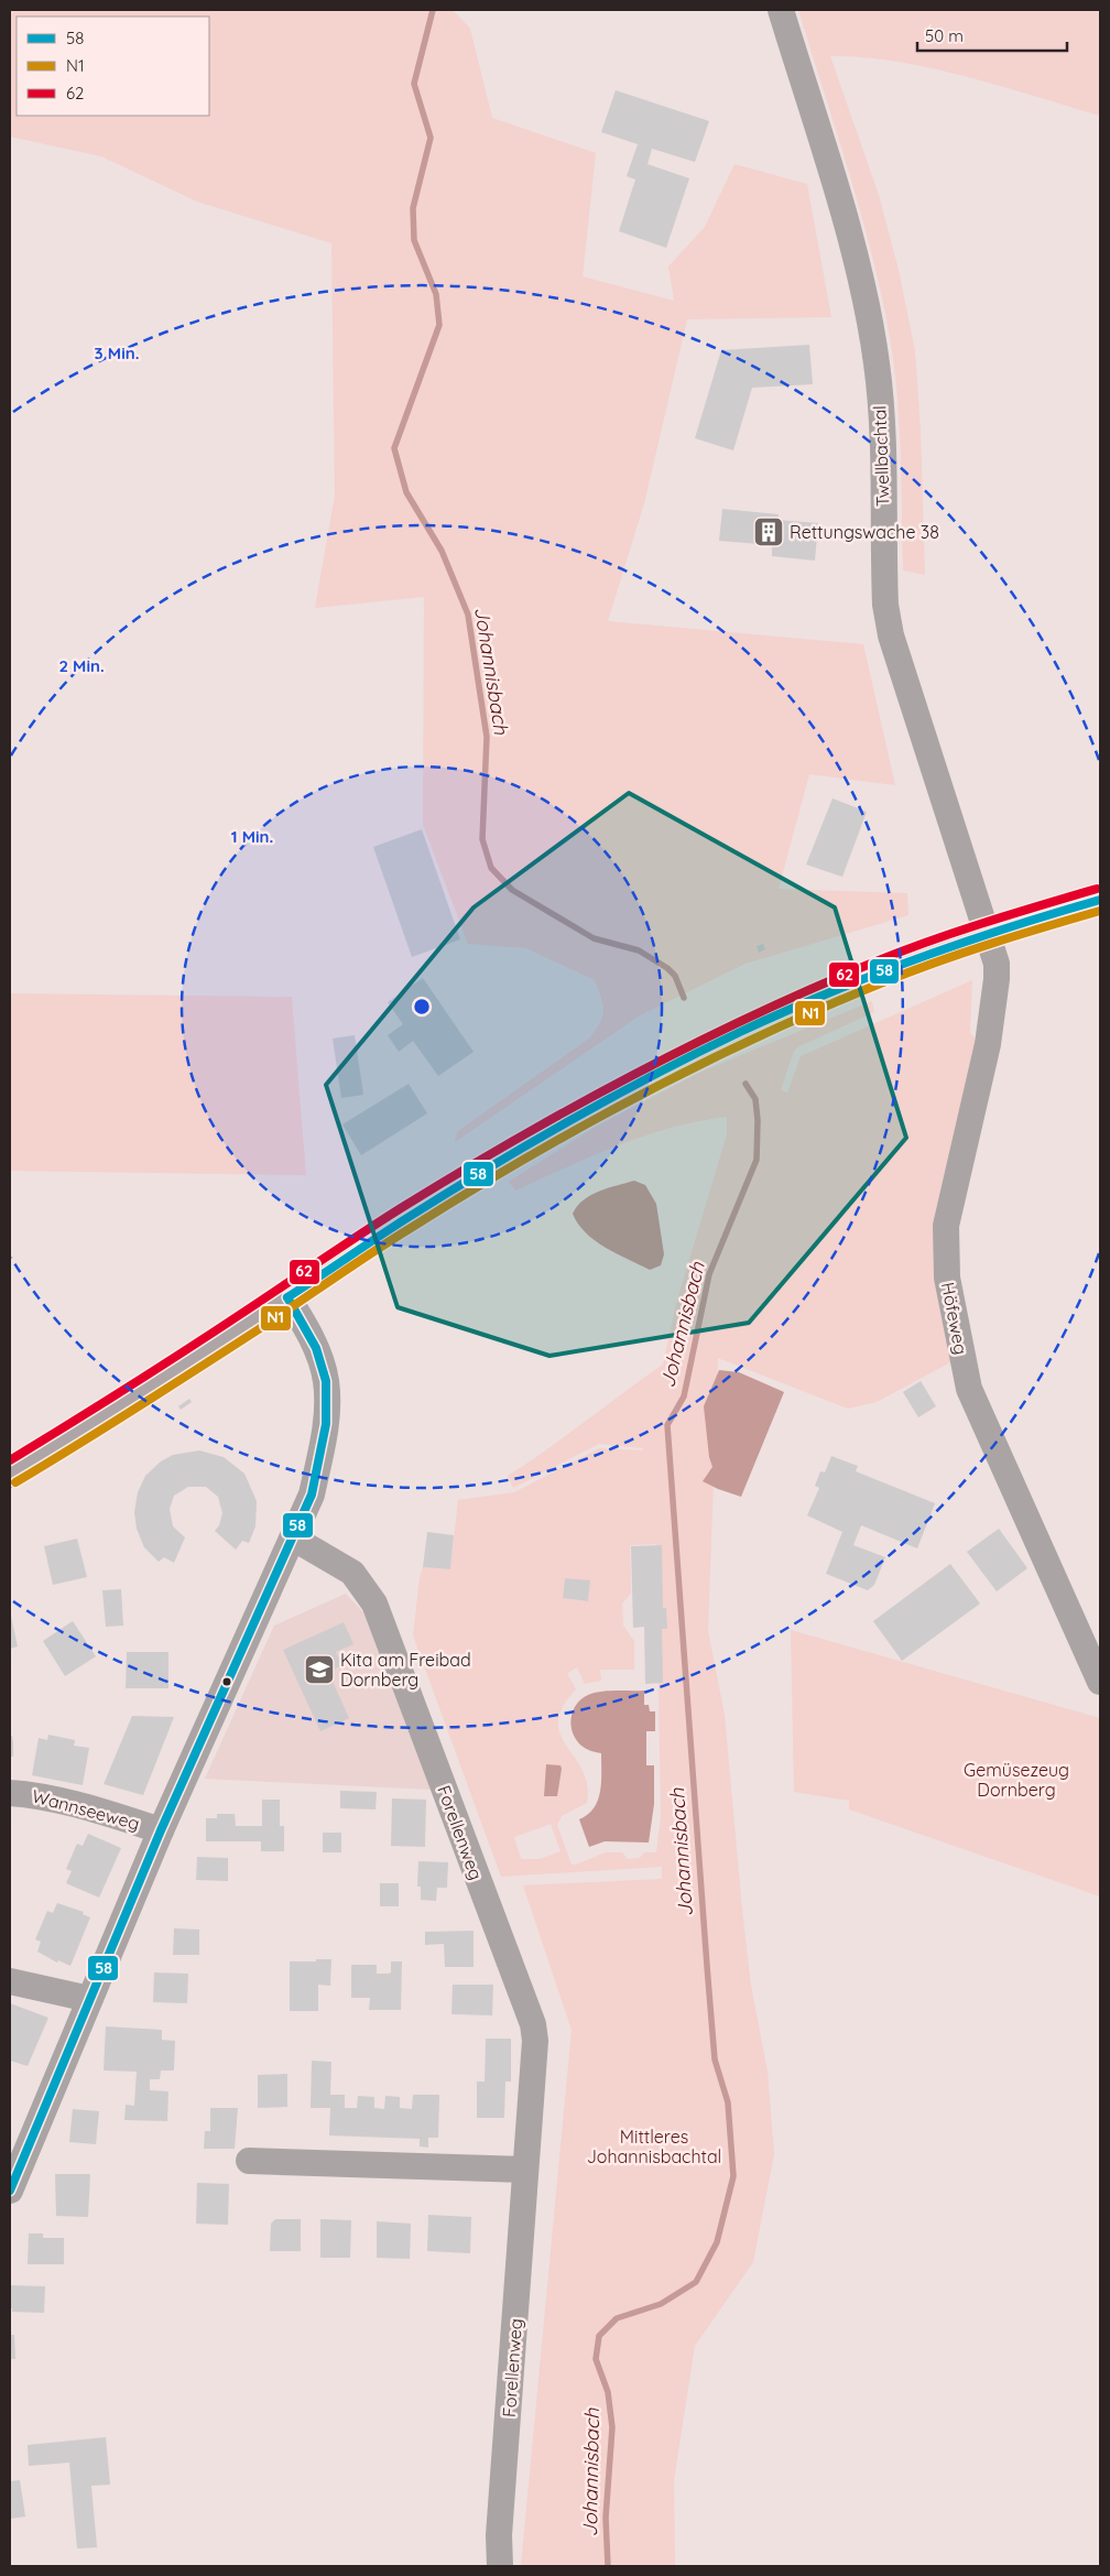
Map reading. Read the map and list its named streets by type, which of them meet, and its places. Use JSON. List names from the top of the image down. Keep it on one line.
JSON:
{"streets":{"street":["Twellbachtal","Höfeweg","Wannseeweg","Forellenweg"]},"crossings":[["Twellbachtal","Höfeweg"]],"water":["Johannisbach"],"parks":["Gemüsezeug Dornberg","Mittleres Johannisbachtal"],"places":{"building":["Rettungswache 38"],"school or university":["Kita am Freibad Dornberg"]},"lines":["transit line 62","transit line 58","transit line N1"],"legend":["58","N1","62"],"scale_bar":"50 m","rings":["3 Min.","2 Min.","1 Min."]}
